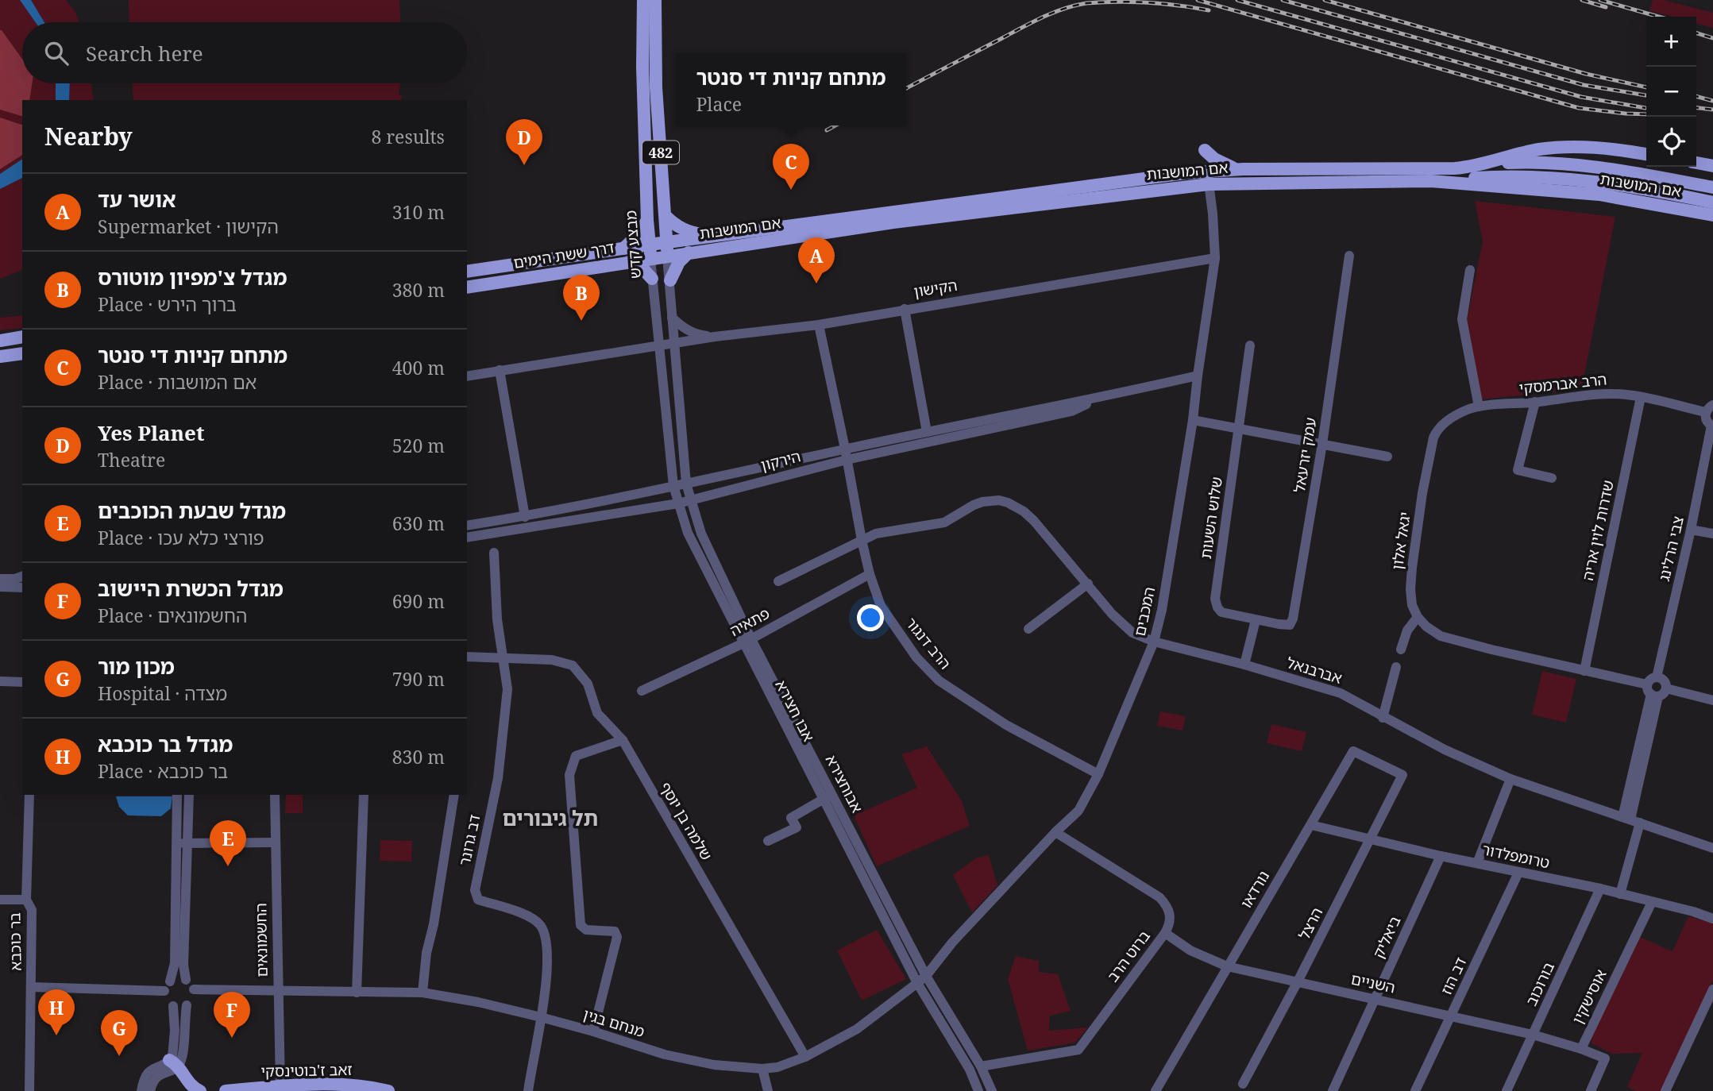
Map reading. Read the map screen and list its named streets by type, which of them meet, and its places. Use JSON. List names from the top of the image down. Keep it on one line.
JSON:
{"streets":{"main road":["482","אם המושבות","מבצע קדש","דרך ששת הימים","זאב ז'בוטינסקי"],"street":["הקישון","הרב אברמסקי","עמק יזרעאל","הירקון","שלוש השעות","שדרות לוין אריה","יגאל אלון","צבי הרלינג","המכבים","פתאיה","הרב דנגור","אברבנאל","אבו חצירא","אבוחצירא","שלמה בן יוסף","דב גרונר","טרומפלדור","נורדאו","הרצל","ביאליק","החשמונאים","בר כוכבא","ברוט הרב","דב הוז","השניים","בורוכוב","אוסישקין","מנחם בגין"]},"crossings":[["482","אם המושבות"],["482","דרך ששת הימים"],["אם המושבות","מבצע קדש"],["אם המושבות","דרך ששת הימים"],["אם המושבות","המכבים"],["מבצע קדש","דרך ששת הימים"],["מבצע קדש","הקישון"],["מבצע קדש","הירקון"],["מבצע קדש","אבו חצירא"],["הקישון","המכבים"],["הקישון","הרב דנגור"],["הרב אברמסקי","שדרות לוין אריה"],["הרב אברמסקי","יגאל אלון"],["עמק יזרעאל","שלוש השעות"],["הירקון","המכבים"],["הירקון","הרב דנגור"],["הירקון","אבו חצירא"],["הירקון","אבוחצירא"],["צבי הרלינג","אברבנאל"],["המכבים","הרב דנגור"],["המכבים","אברבנאל"],["המכבים","אבו חצירא"],["המכבים","אבוחצירא"],["המכבים","ברוט הרב"],["המכבים","מנחם בגין"],["פתאיה","הרב דנגור"],["פתאיה","אבו חצירא"],["פתאיה","אבוחצירא"],["הרב דנגור","אברבנאל"],["אבו חצירא","אבוחצירא"],["אבו חצירא","מנחם בגין"],["אבוחצירא","ברוט הרב"],["שלמה בן יוסף","דב גרונר"],["שלמה בן יוסף","מנחם בגין"],["דב גרונר","מנחם בגין"],["טרומפלדור","נורדאו"],["טרומפלדור","הרצל"],["טרומפלדור","ביאליק"],["טרומפלדור","דב הוז"],["טרומפלדור","בורוכוב"],["טרומפלדור","אוסישקין"],["נורדאו","הרצל"],["נורדאו","השניים"],["הרצל","השניים"],["ביאליק","השניים"],["החשמונאים","מנחם בגין"],["החשמונאים","זאב ז'בוטינסקי"],["ברוט הרב","השניים"],["דב הוז","השניים"],["השניים","בורוכוב"],["השניים","אוסישקין"]],"districts":["תל גיבורים"],"page":{"map_buttons":["+","−"],"search":"Search here","popup":["מתחם קניות די סנטר","Place"],"heading":["Nearby","8 results"],"pins":["D","C","A","B","E","H","F","G"],"list":[{"mark":"A","name":"אושר עד","note":"Supermarket · הקישון","value":"310 m"},{"mark":"B","name":"מגדל צ'מפיון מוטורס","note":"Place · ברוך הירש","value":"380 m"},{"mark":"C","name":"מתחם קניות די סנטר","note":"Place · אם המושבות","value":"400 m"},{"mark":"D","name":"Yes Planet","note":"Theatre","value":"520 m"},{"mark":"E","name":"מגדל שבעת הכוכבים","note":"Place · פורצי כלא עכו","value":"630 m"},{"mark":"F","name":"מגדל הכשרת היישוב","note":"Place · החשמונאים","value":"690 m"},{"mark":"G","name":"מכון מור","note":"Hospital · מצדה","value":"790 m"},{"mark":"H","name":"מגדל בר כוכבא","note":"Place · בר כוכבא","value":"830 m"}]}}
